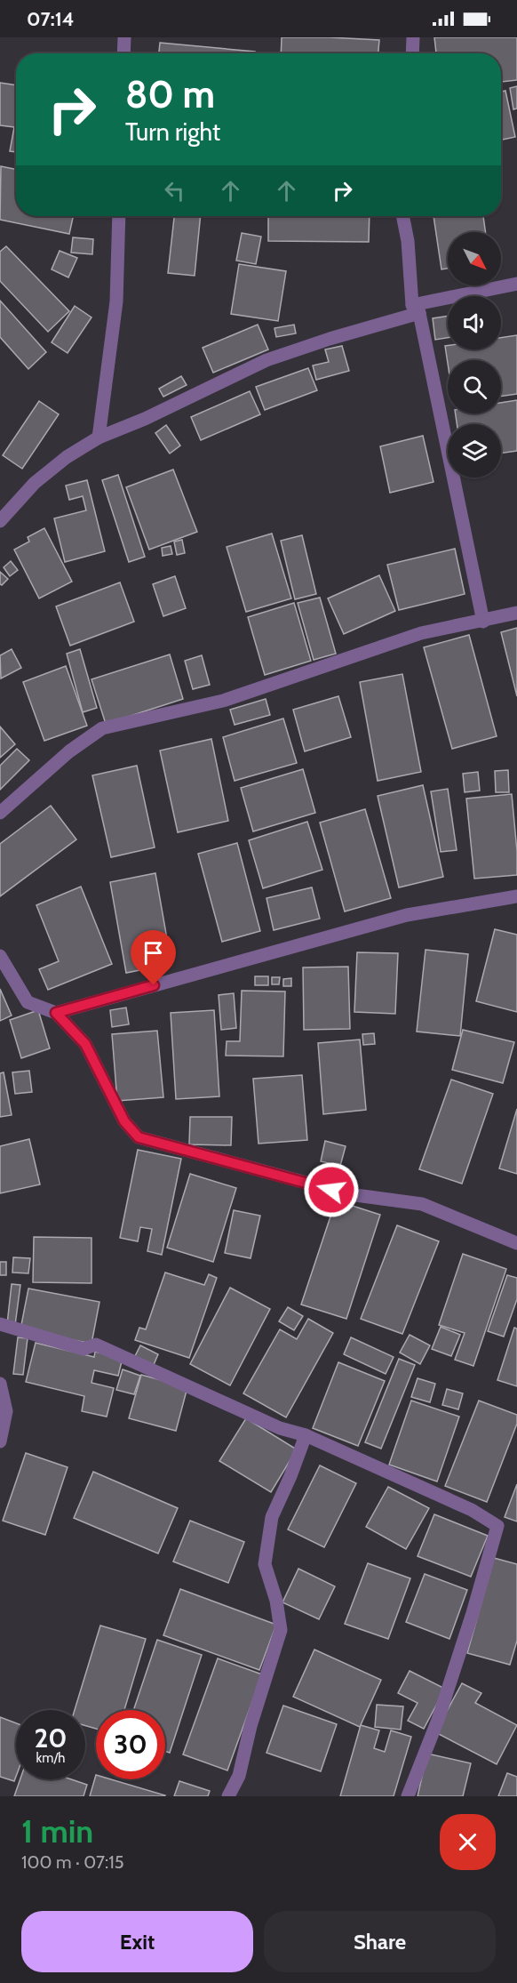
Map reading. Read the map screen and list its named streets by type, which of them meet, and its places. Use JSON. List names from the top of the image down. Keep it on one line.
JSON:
{"north":"bottom right","page":{"status":"07:14","turn":["80 m","Turn right"],"speed":"20 km/h","limit":"30","heading":["1 min","100 m · 07:15"],"buttons":["Exit","Share"]}}
